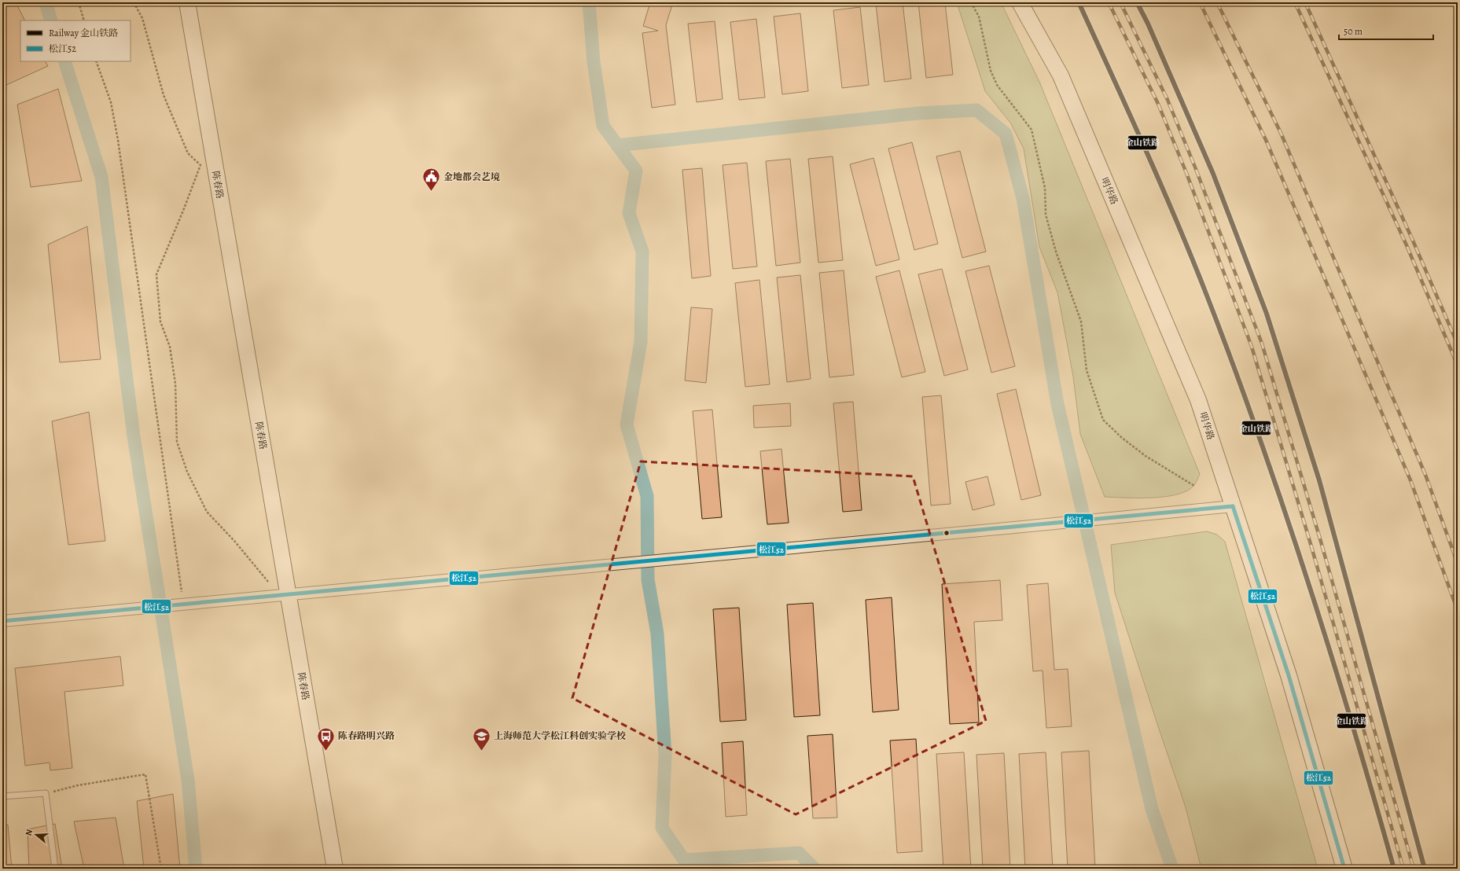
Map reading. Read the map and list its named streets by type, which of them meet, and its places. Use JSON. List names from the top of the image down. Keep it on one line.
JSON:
{"streets":{"street":["陈春路","明华路"]},"places":{"public building":["金地都会艺境"],"bus stop":["陈春路明兴路"],"school or university":["上海师范大学松江科创实验学校"]},"lines":["rail line 金山铁路","transit line 松江52"],"legend":["Railway 金山铁路","松江52"],"scale_bar":"50 m","north":"left"}
